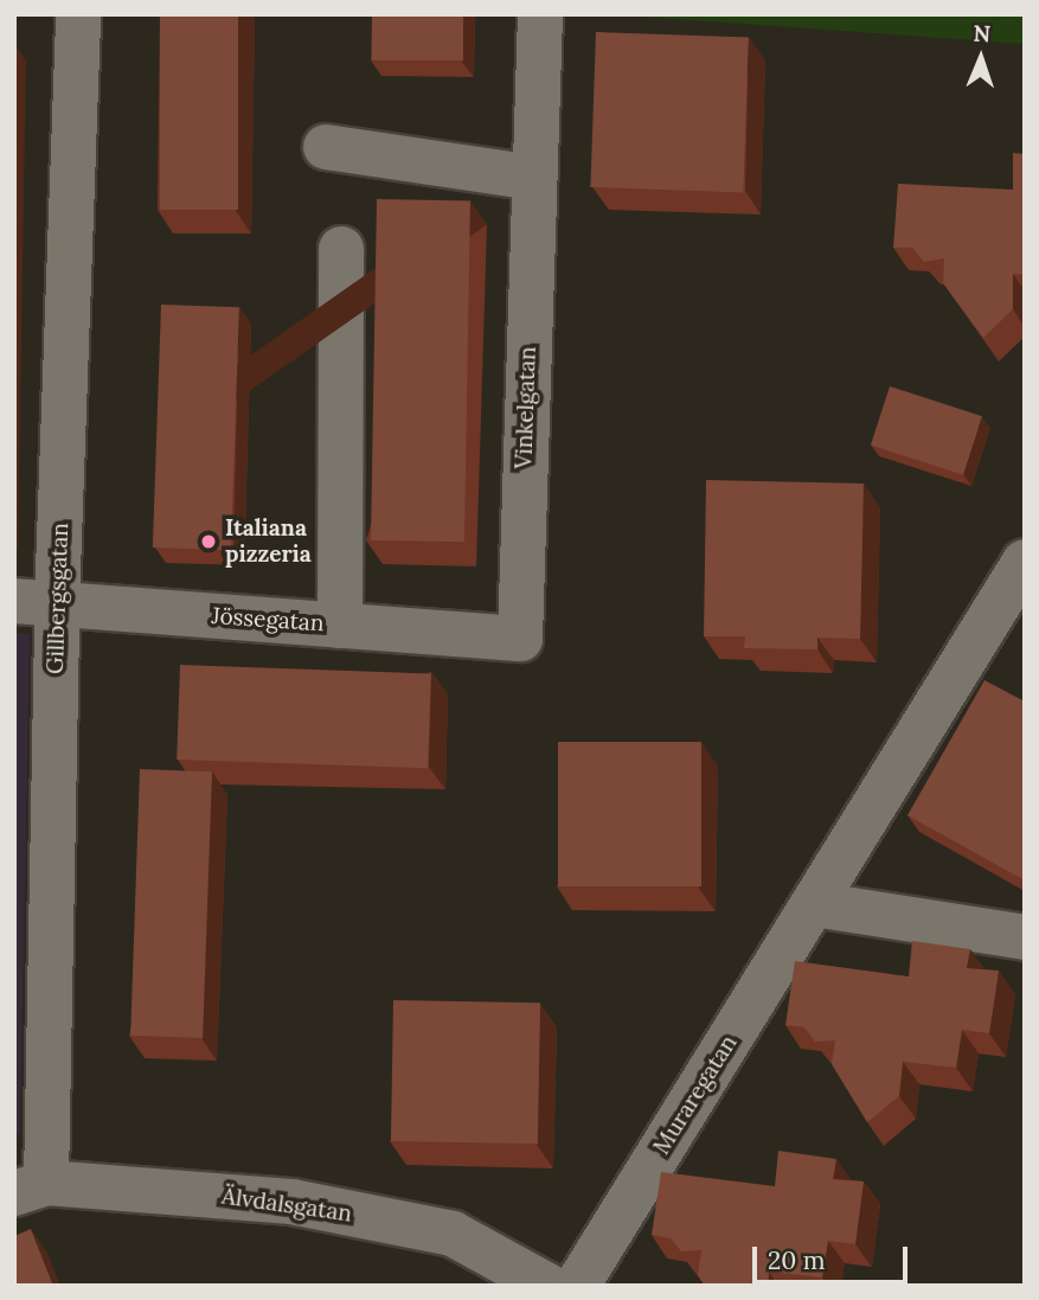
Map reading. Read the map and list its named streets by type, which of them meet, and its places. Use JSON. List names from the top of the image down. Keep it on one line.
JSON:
{"streets":{"street":["Vinkelgatan","Gillbergsgatan","Jössegatan","Muraregatan","Älvdalsgatan"]},"crossings":[["Vinkelgatan","Jössegatan"],["Gillbergsgatan","Jössegatan"],["Gillbergsgatan","Älvdalsgatan"]],"places":["Italiana pizzeria"],"scale_bar":"20 m","north":"top"}
